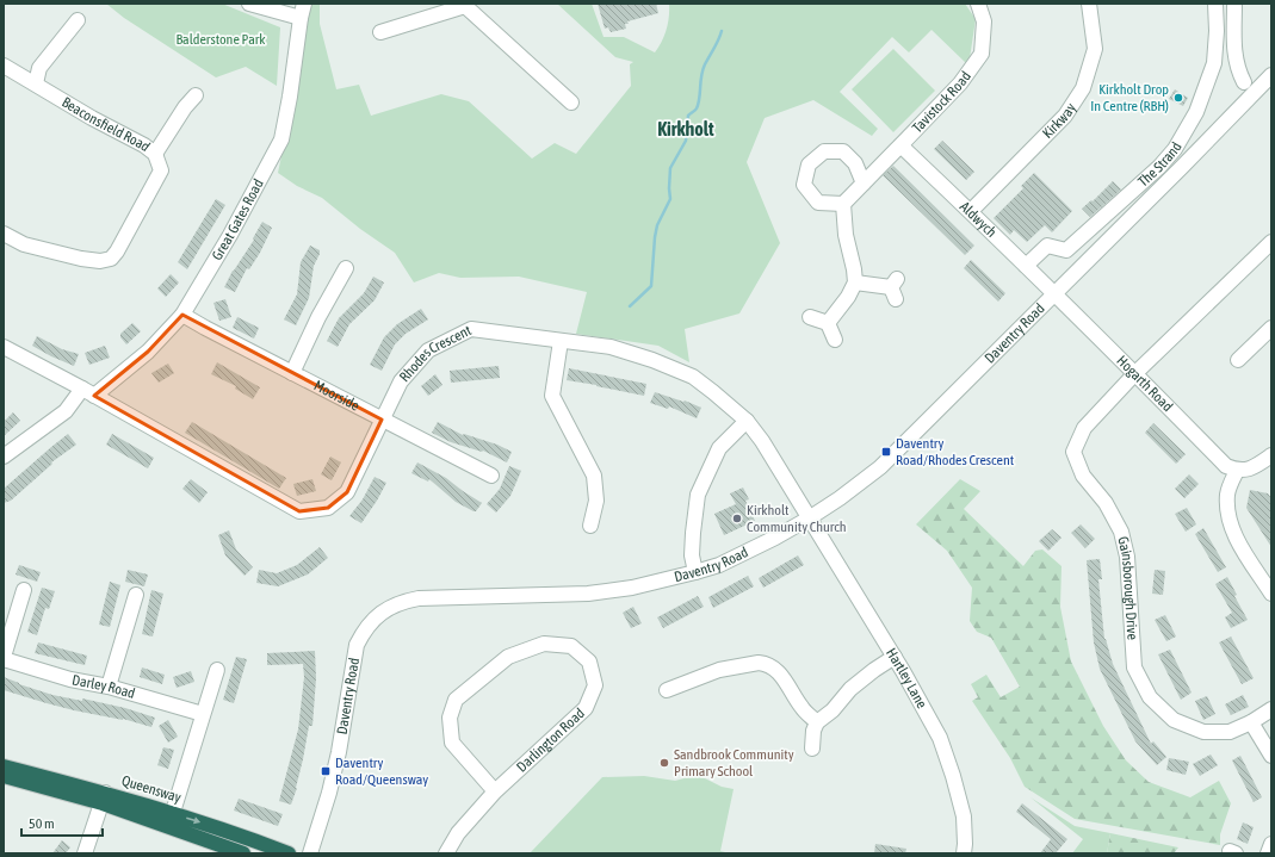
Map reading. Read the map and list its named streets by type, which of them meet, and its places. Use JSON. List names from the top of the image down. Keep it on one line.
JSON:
{"streets":{"highway":["Queensway"],"street":["Tavistock Road","Kirkway","Beaconsfield Road","The Strand","Great Gates Road","Aldwych","Daventry Road","Rhodes Crescent","Hogarth Road","Moorside","Gainsborough Drive","Hartley Lane","Darley Road","Darlington Road"]},"crossings":[["Tavistock Road","Aldwych"],["Kirkway","Aldwych"],["The Strand","Aldwych"],["Great Gates Road","Rhodes Crescent"],["Great Gates Road","Moorside"],["Aldwych","Daventry Road"],["Aldwych","Hogarth Road"],["Daventry Road","Rhodes Crescent"],["Daventry Road","Hogarth Road"],["Daventry Road","Hartley Lane"],["Rhodes Crescent","Moorside"],["Rhodes Crescent","Hartley Lane"],["Hogarth Road","Gainsborough Drive"]],"districts":["Kirkholt"],"parks":["Balderstone Park"],"places":{"other":["Kirkholt Drop In Centre (RBH)","Kirkholt Community Church","Sandbrook Community Primary School"],"transit":["Daventry Road/Rhodes Crescent","Daventry Road/Queensway"]},"scale_bar":"50 m"}
